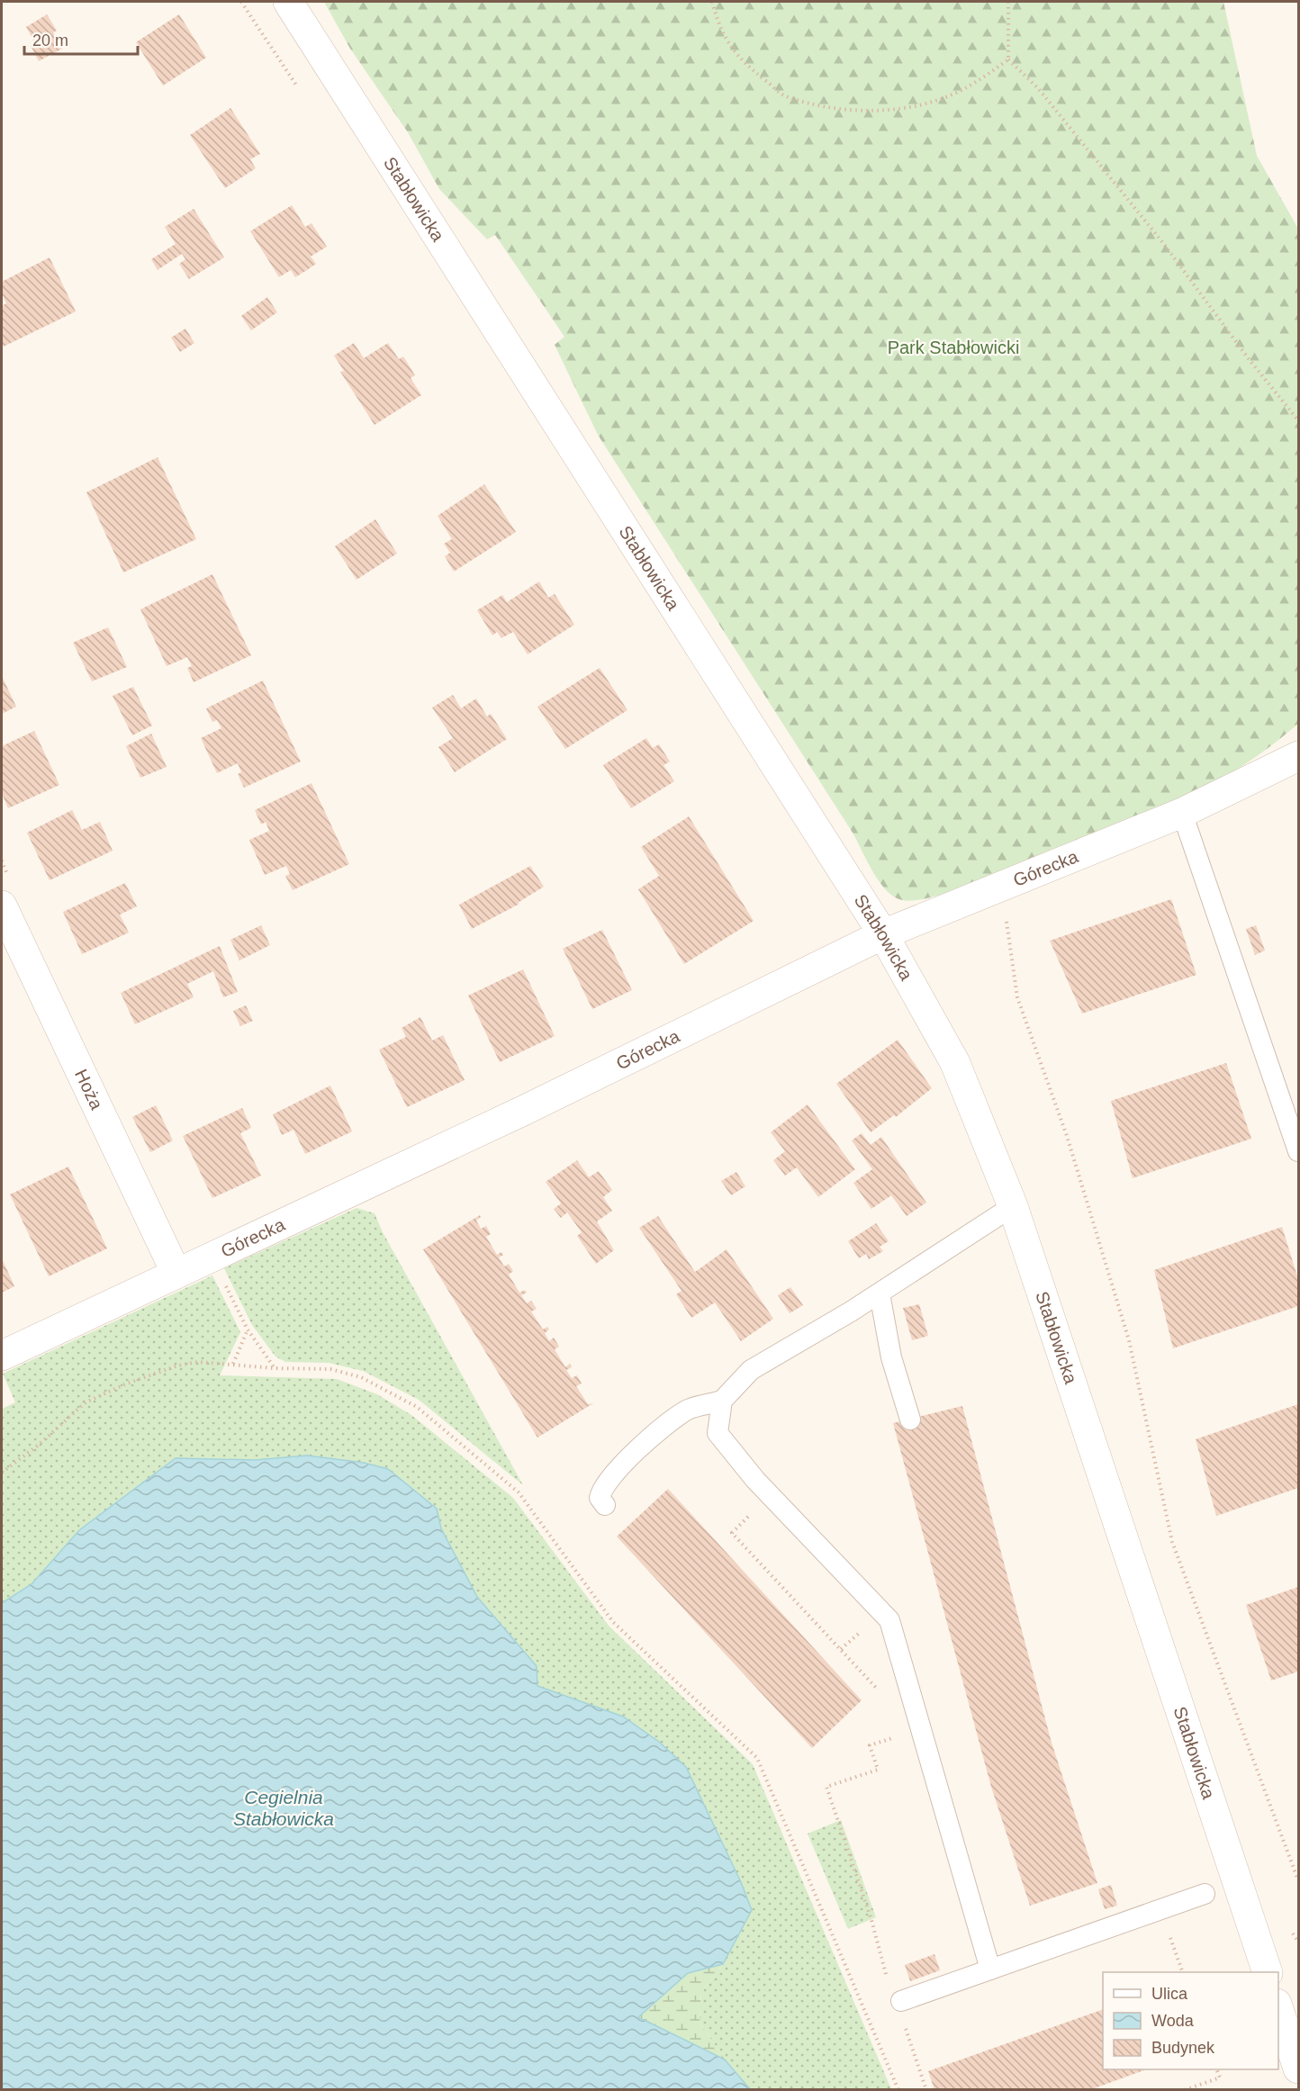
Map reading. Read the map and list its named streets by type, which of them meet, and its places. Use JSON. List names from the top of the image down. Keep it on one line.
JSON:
{"streets":{"street":["Stabłowicka","Górecka","Hoża"]},"crossings":[["Stabłowicka","Górecka"],["Górecka","Hoża"]],"water":["Cegielnia Stabłowicka"],"parks":["Park Stabłowicki"],"legend":["Ulica","Woda","Budynek"],"scale_bar":"20 m"}
